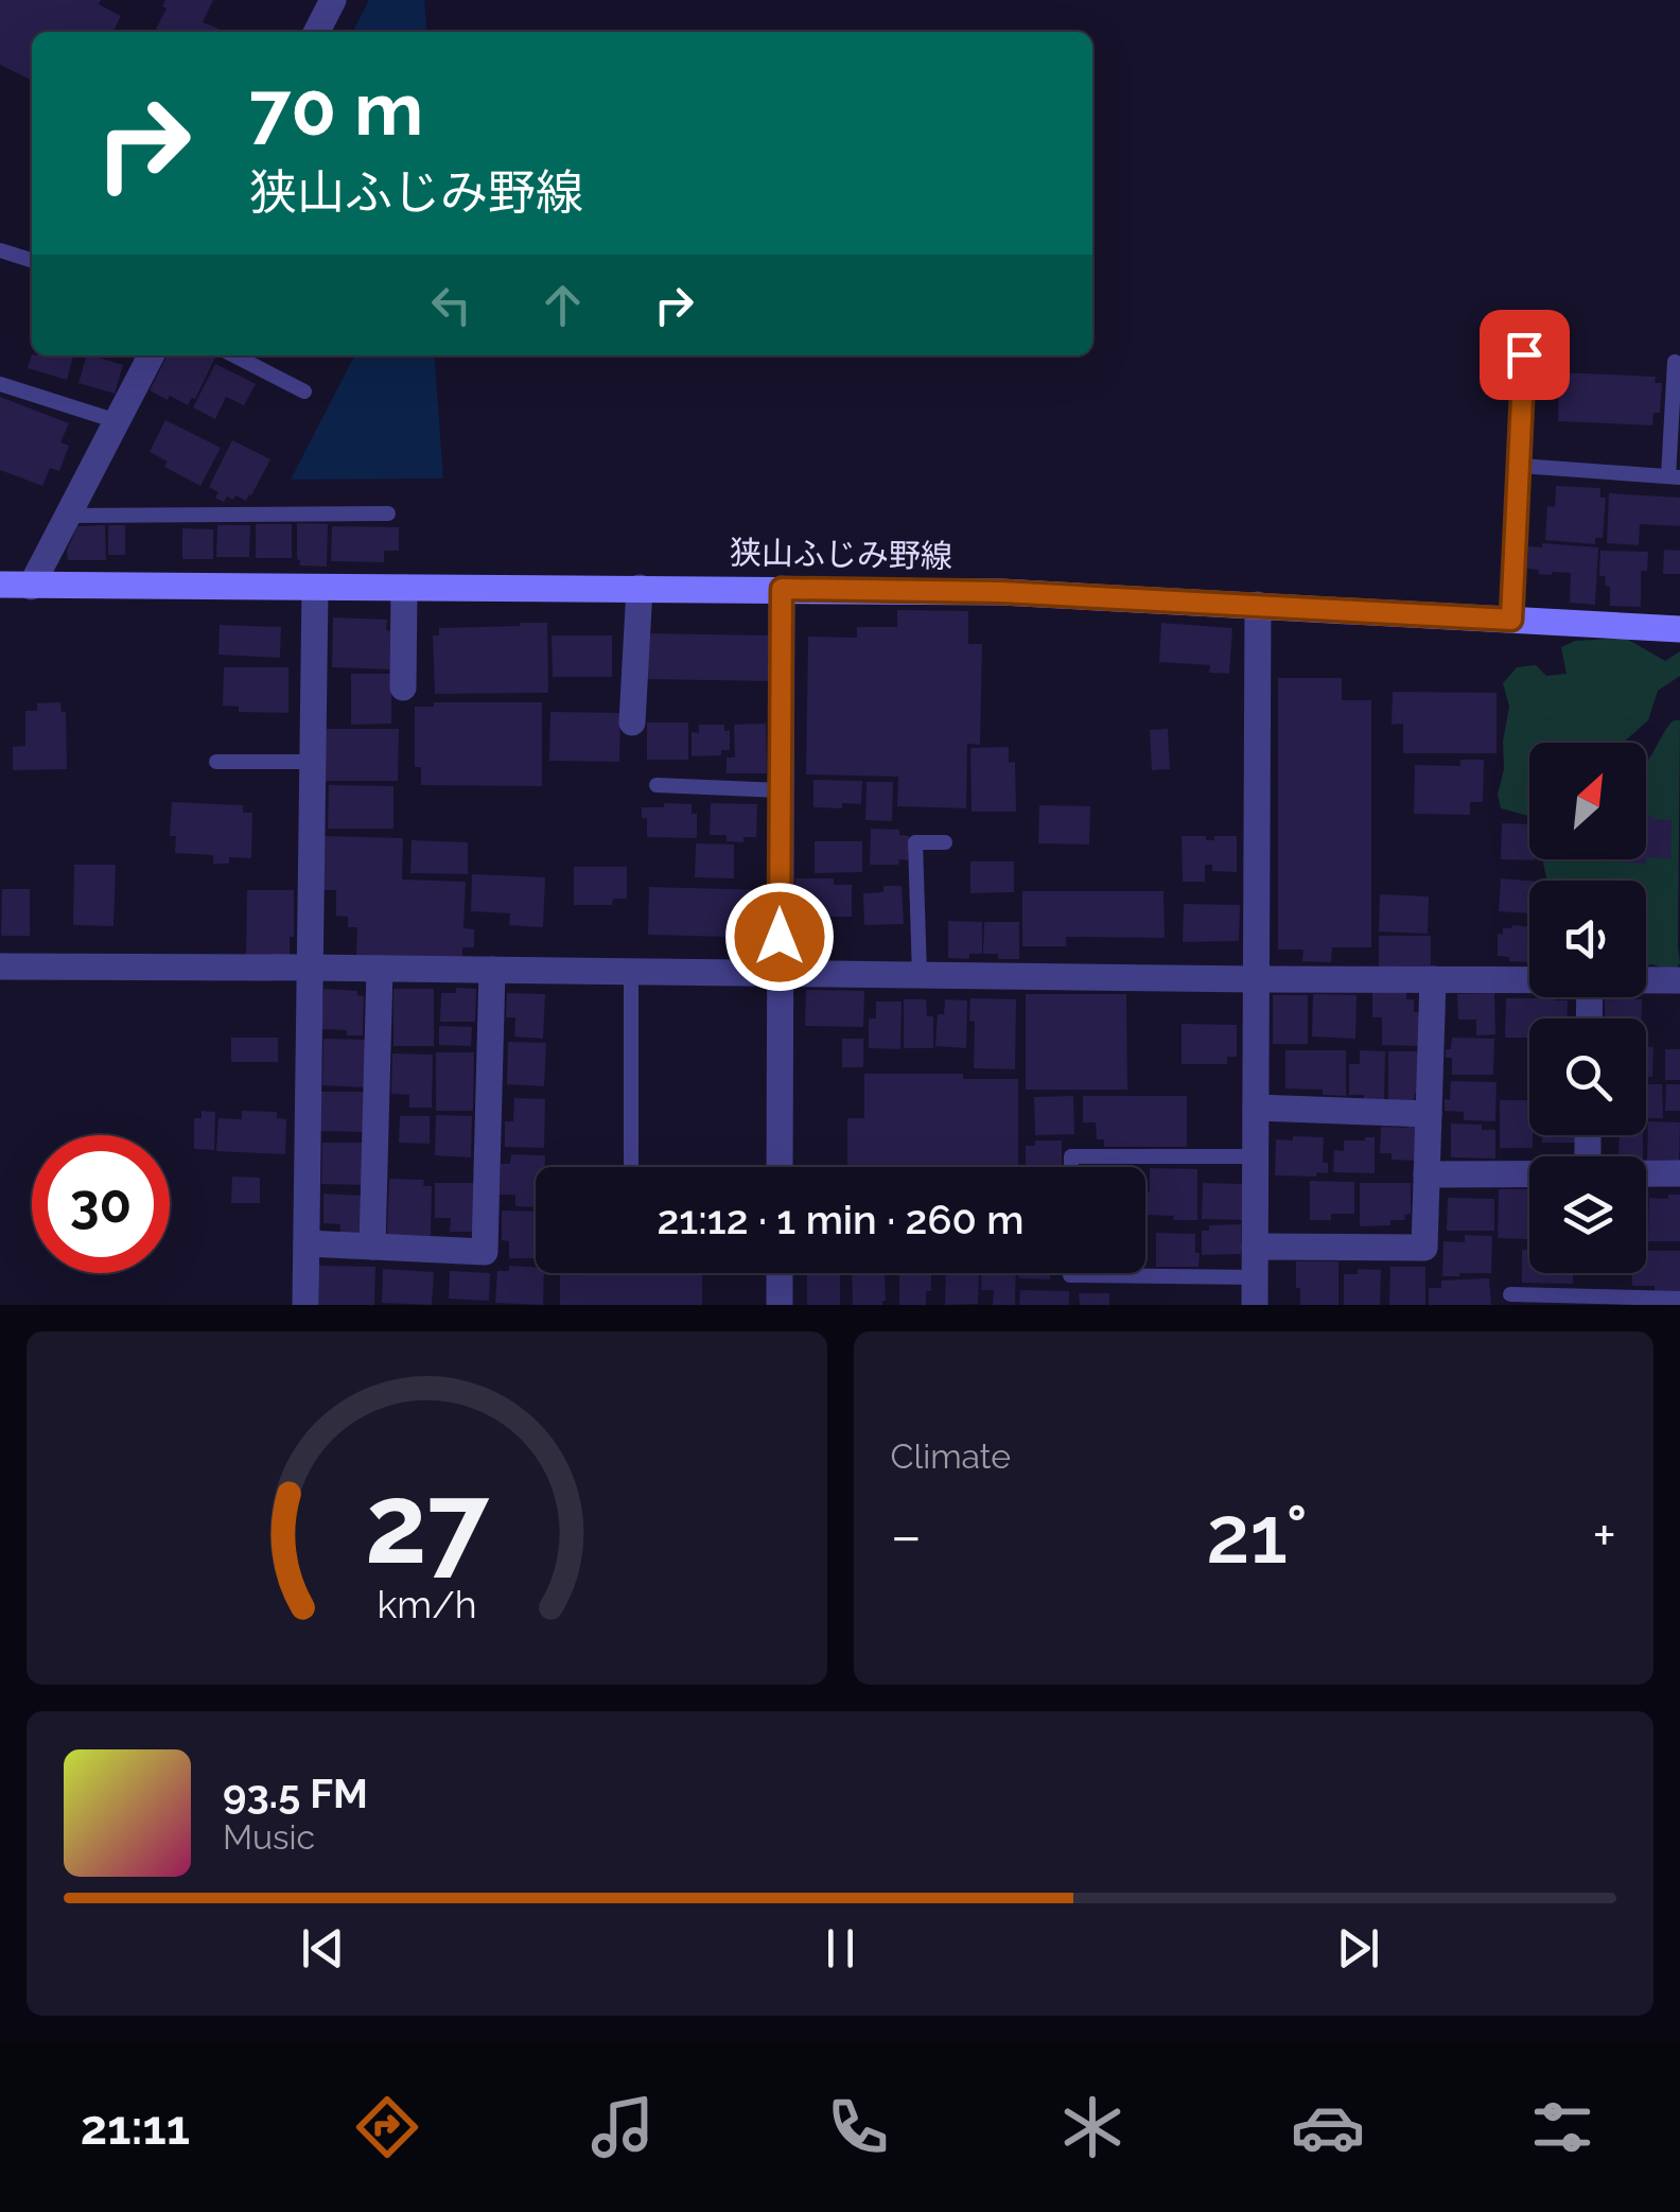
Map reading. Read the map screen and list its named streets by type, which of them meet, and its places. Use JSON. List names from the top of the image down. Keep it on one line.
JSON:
{"streets":{"main road":["狭山ふじみ野線"]},"north":"top right","page":{"turn":["70 m","狭山ふじみ野線"],"limit":"30","trip":"21:12 · 1 min · 260 m","tile":"Climate","heat":["−","21°","+"],"song":["93.5 FM","Music"],"tabs":"21:11","gauge":["27","km/h"]}}
